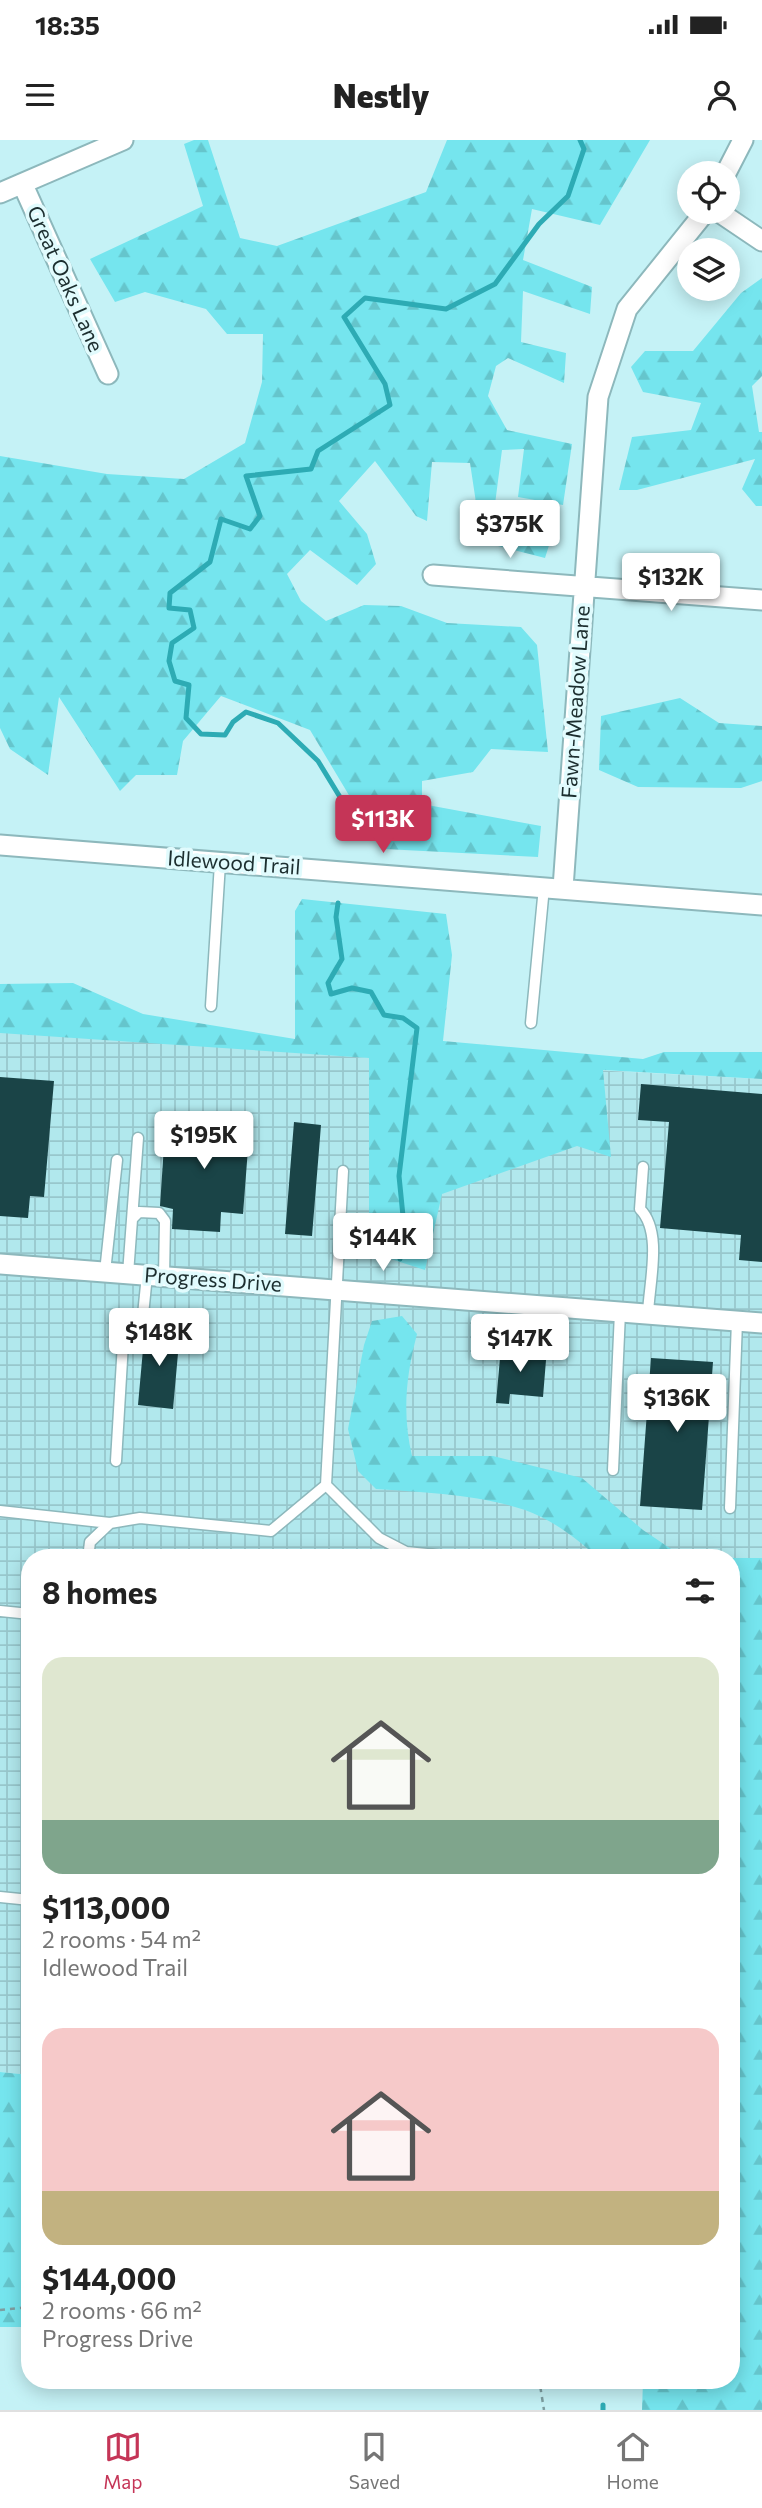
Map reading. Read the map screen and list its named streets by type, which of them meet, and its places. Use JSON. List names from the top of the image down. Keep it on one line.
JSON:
{"streets":{"street":["Great Oaks Lane","Fawn-Meadow Lane","Idlewood Trail","Progress Drive"]},"crossings":[["Fawn-Meadow Lane","Idlewood Trail"]],"page":{"status":"18:35","header":"Nestly","price":["$375K","$132K","$113K","$195K","$144K","$148K","$147K","$136K"],"heading":"8 homes","list":[{"name":"$113,000","note":"2 rooms · 54 m² · Idlewood Trail"},{"name":"$144,000","note":"2 rooms · 66 m² · Progress Drive"}],"tabs":["Map","Saved","Home"]}}
